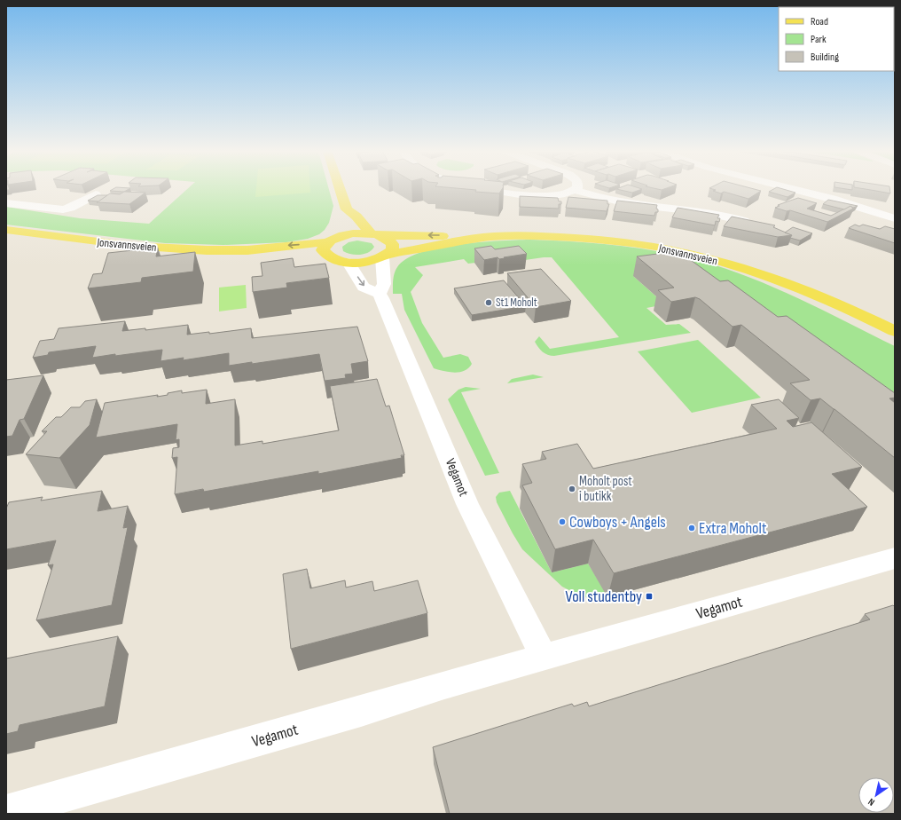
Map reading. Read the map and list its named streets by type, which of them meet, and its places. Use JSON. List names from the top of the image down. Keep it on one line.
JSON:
{"streets":{"main road":["Jonsvannsveien"],"street":["Vegamot"]},"places":{"other":["St1 Moholt","Moholt post i butikk","Cowboys + Angels","Extra Moholt"],"transit":["Voll studentby"]},"legend":["Road","Park","Building"],"north":"bottom left"}
